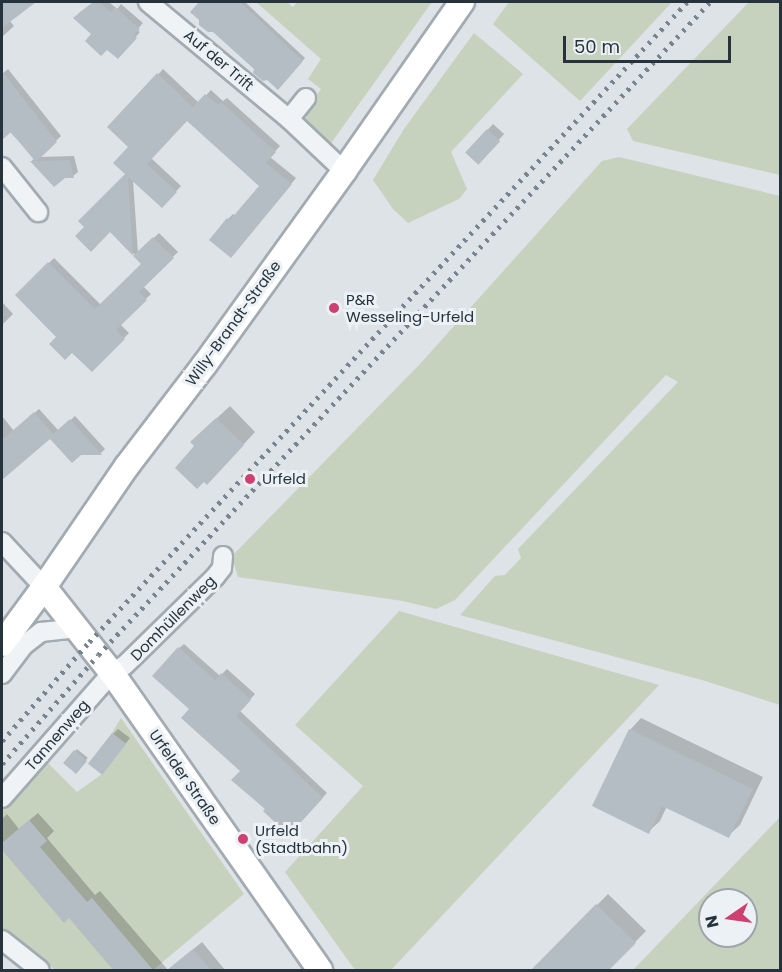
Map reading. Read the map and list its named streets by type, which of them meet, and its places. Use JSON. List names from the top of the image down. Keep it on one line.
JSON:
{"streets":{"main road":["Willy-Brandt-Straße","Urfelder Straße"],"street":["Auf der Trift","Domhüllenweg","Tannenweg"]},"crossings":[["Auf der Trift","Willy-Brandt-Straße"],["Willy-Brandt-Straße","Urfelder Straße"],["Domhüllenweg","Tannenweg"],["Domhüllenweg","Urfelder Straße"],["Tannenweg","Urfelder Straße"]],"places":["P&R Wesseling-Urfeld","Urfeld","Urfeld (Stadtbahn)"],"scale_bar":"50 m","north":"left"}
